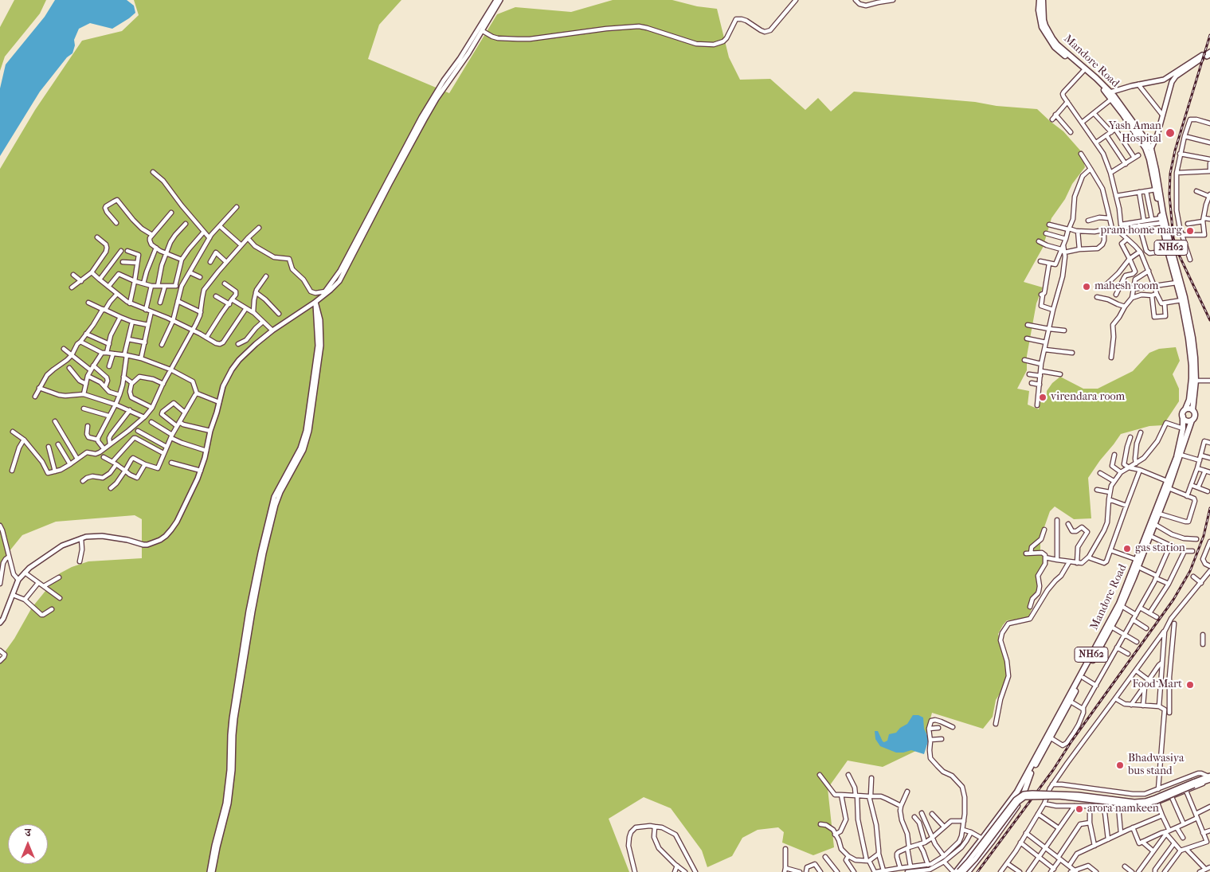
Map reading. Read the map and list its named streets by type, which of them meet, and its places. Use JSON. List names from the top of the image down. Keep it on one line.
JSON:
{"streets":{"highway":["Mandore Road","NH62"]},"crossings":[["Mandore Road","NH62"]],"places":["Yash Aman Hospital","pram home marg","mahesh room","virendara room","gas station","Food Mart","Bhadwasiya bus stand","arora namkeen"],"north":"top"}
